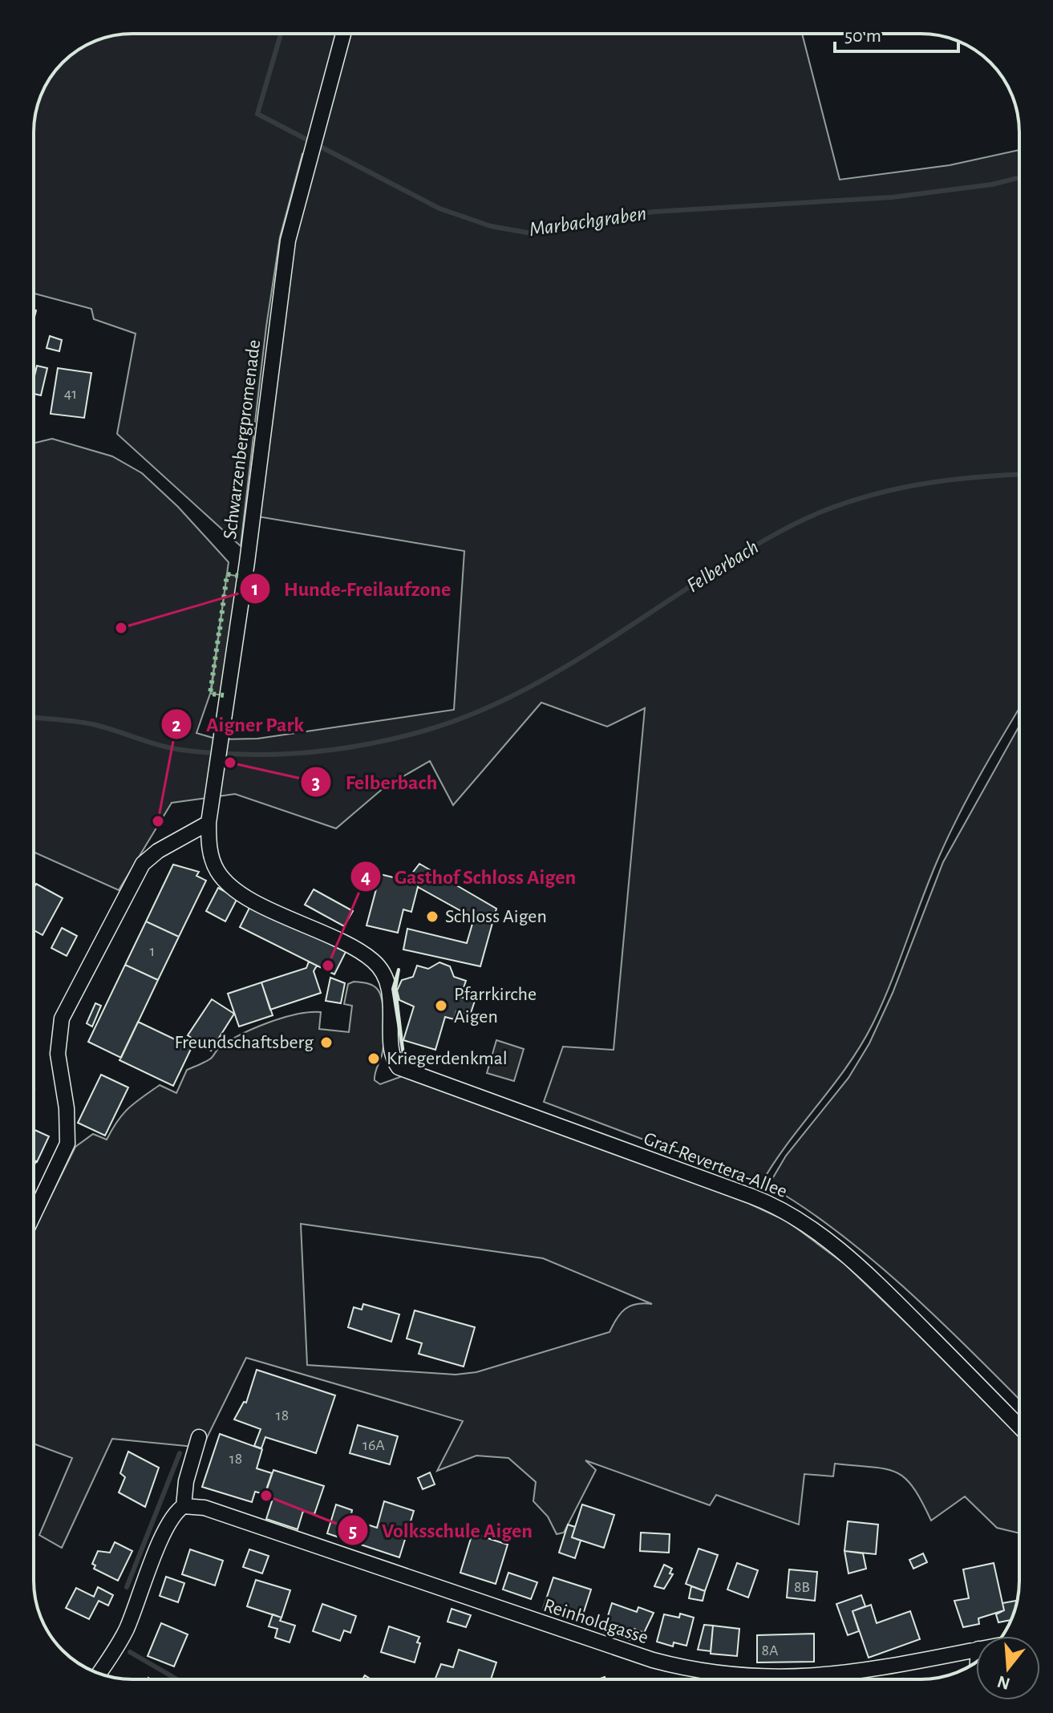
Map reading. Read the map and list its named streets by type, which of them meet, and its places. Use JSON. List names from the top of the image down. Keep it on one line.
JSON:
{"streets":{"street":["Schwarzenbergpromenade","Graf-Revertera-Allee","Reinholdgasse"]},"crossings":[["Schwarzenbergpromenade","Graf-Revertera-Allee"]],"water":["Marbachgraben","Felberbach"],"places":["Hunde-Freilaufzone","Felberbach","Aigner Park","Schloss Aigen","Gasthof Schloss Aigen","Pfarrkirche Aigen","Freundschaftsberg","Kriegerdenkmal","Volksschule Aigen"],"house_numbers":["41","1","18","16A","18","8B","8A"],"scale_bar":"50 m","north":"bottom"}
